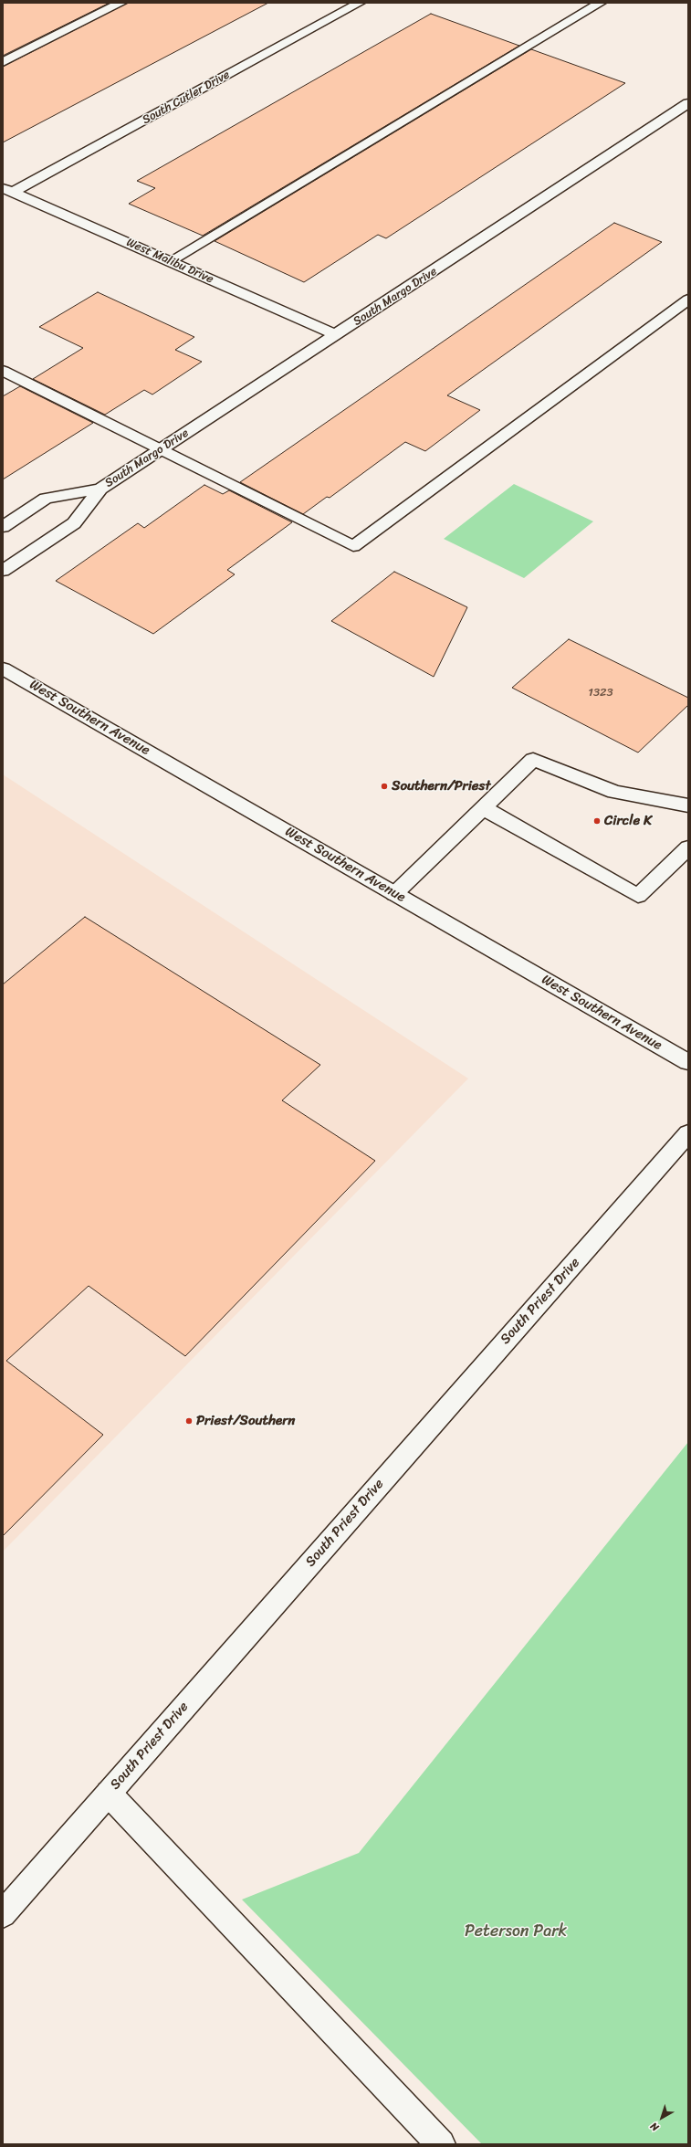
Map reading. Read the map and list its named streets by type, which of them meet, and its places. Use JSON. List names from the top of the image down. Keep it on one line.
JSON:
{"streets":{"street":["South Cutler Drive","West Malibu Drive","South Margo Drive","West Southern Avenue","South Priest Drive"]},"crossings":[["South Cutler Drive","West Malibu Drive"],["West Malibu Drive","South Margo Drive"]],"parks":["Peterson Park"],"places":["Southern/Priest","Circle K","Priest/Southern"],"house_numbers":["1323"],"north":"bottom left"}
